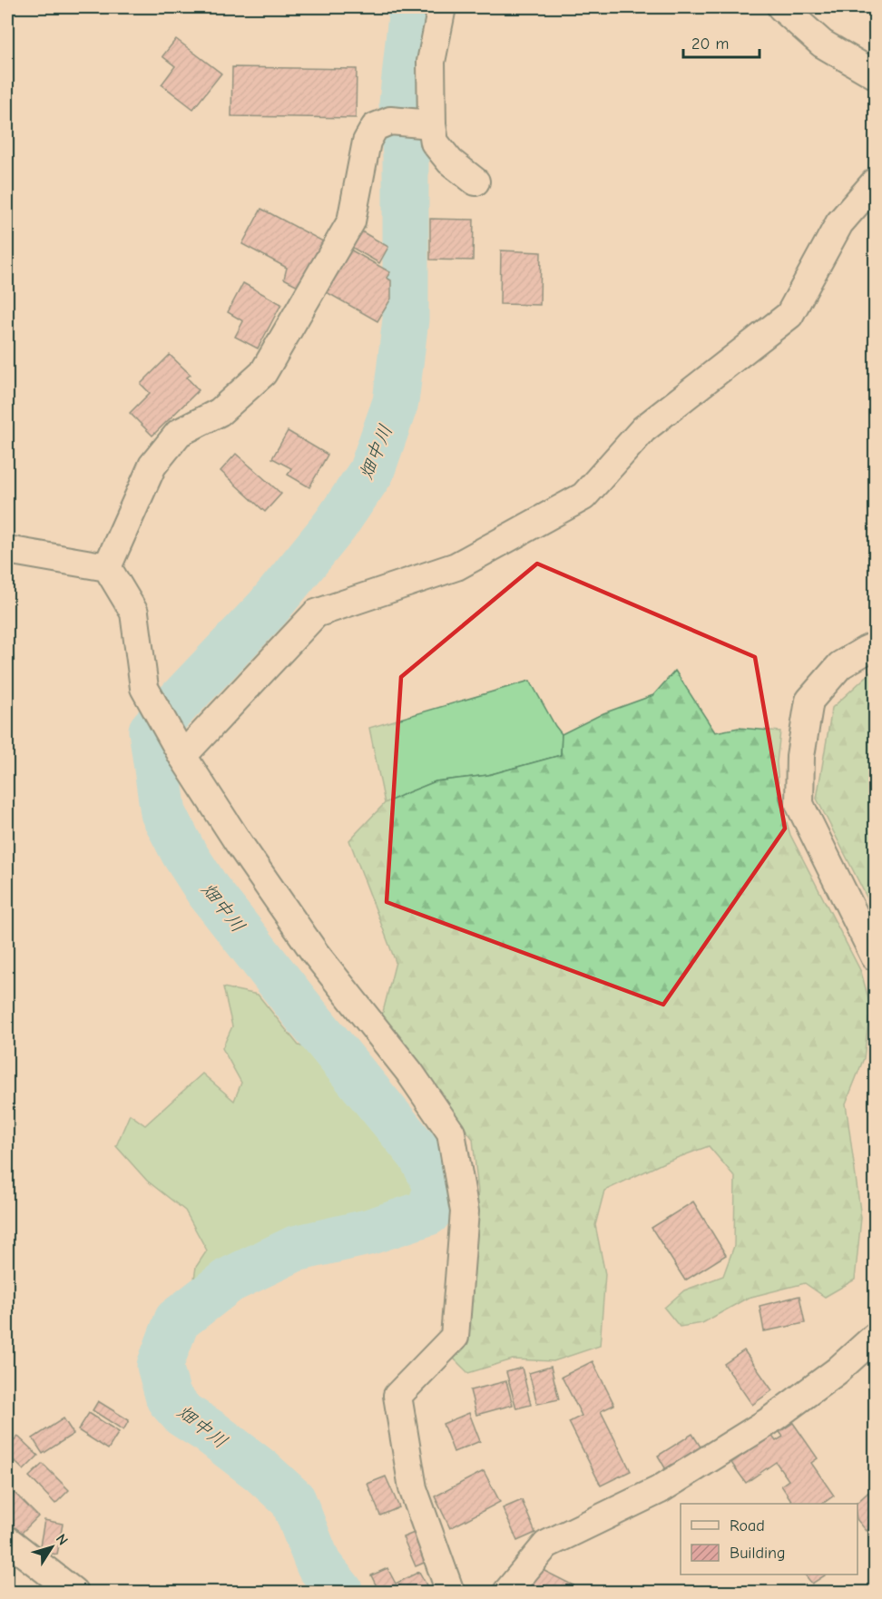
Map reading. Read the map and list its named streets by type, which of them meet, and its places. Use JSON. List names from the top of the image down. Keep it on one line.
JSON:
{"water":["畑中川"],"legend":["Road","Building"],"scale_bar":"20 m","north":"top right"}
